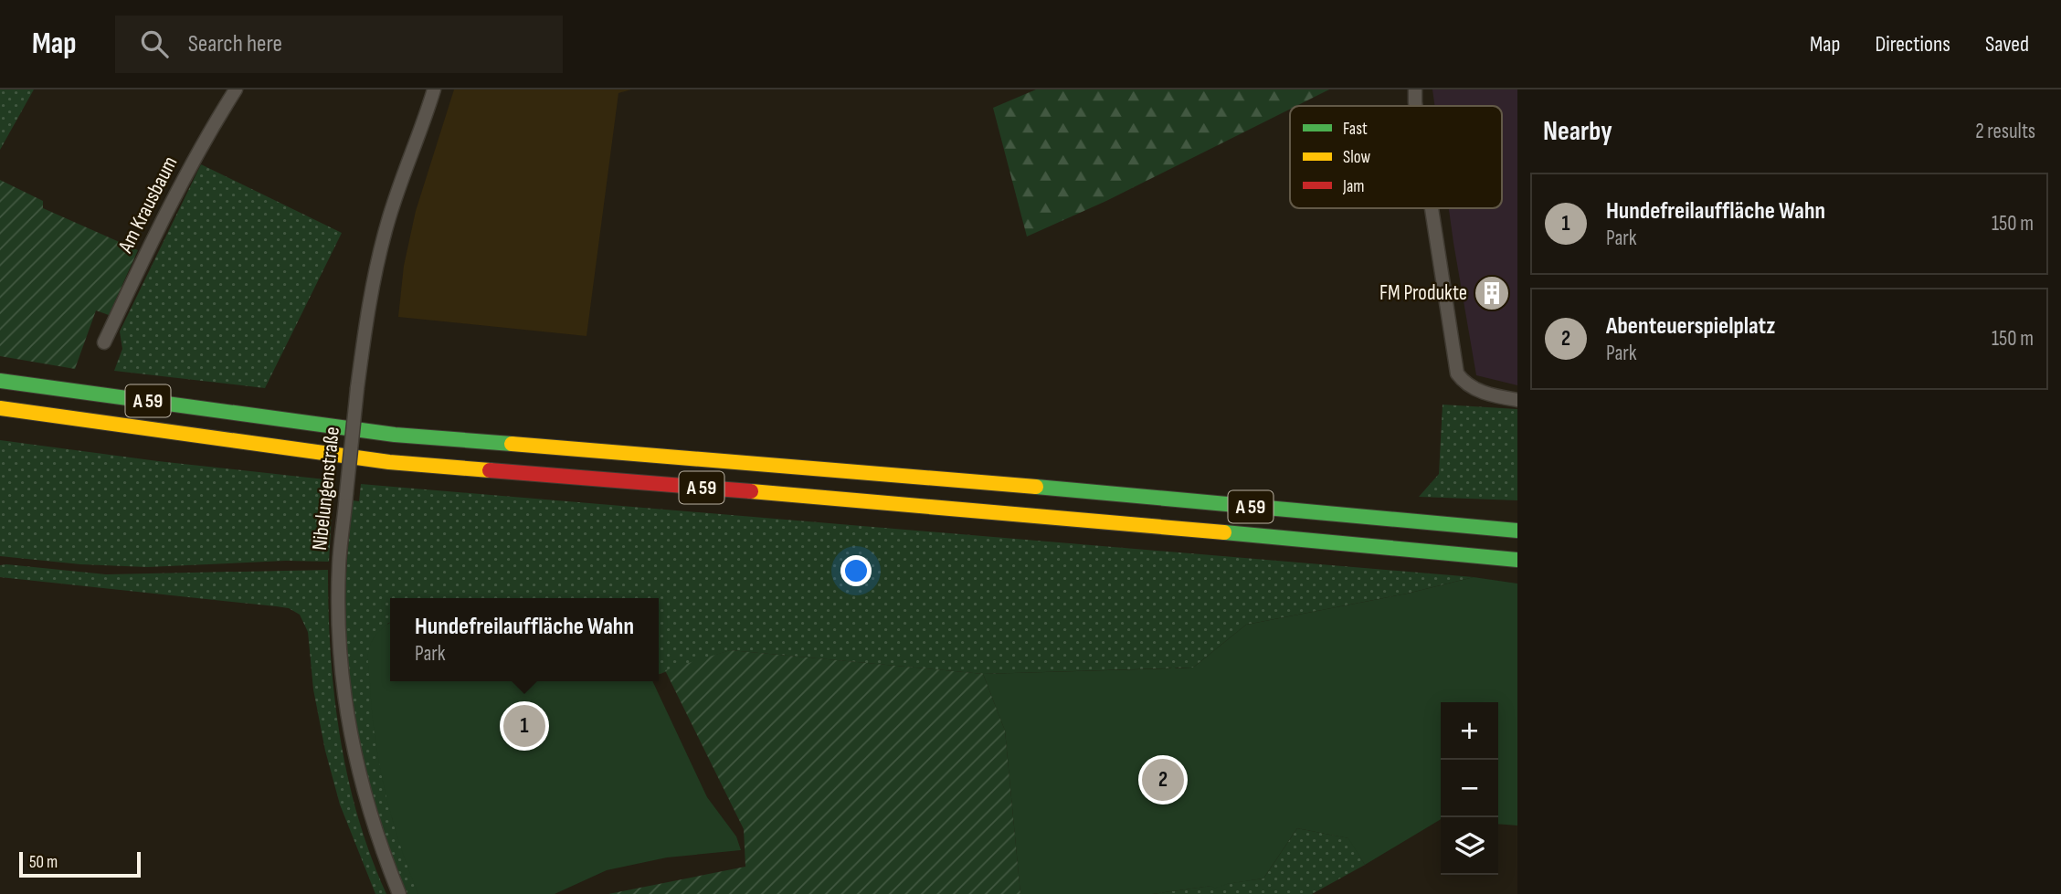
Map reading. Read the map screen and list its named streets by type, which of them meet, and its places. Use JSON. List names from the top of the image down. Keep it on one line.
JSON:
{"streets":{"highway":["A 59"],"street":["Am Krausbaum","Nibelungenstraße"]},"places":{"building":["FM Produkte"]},"legend":["Fast","Slow","Jam"],"scale_bar":"50 m","page":{"header":"Map","search":"Search here","nav":["Map","Directions","Saved"],"heading":["Nearby","2 results"],"list":[{"mark":"1","name":"Hundefreilauffläche Wahn","note":"Park","value":"150 m"},{"mark":"2","name":"Abenteuerspielplatz","note":"Park","value":"150 m"}],"popup":["Hundefreilauffläche Wahn","Park"],"pins":["1","2"],"map_buttons":["+","−"],"scale":"50 m"}}
